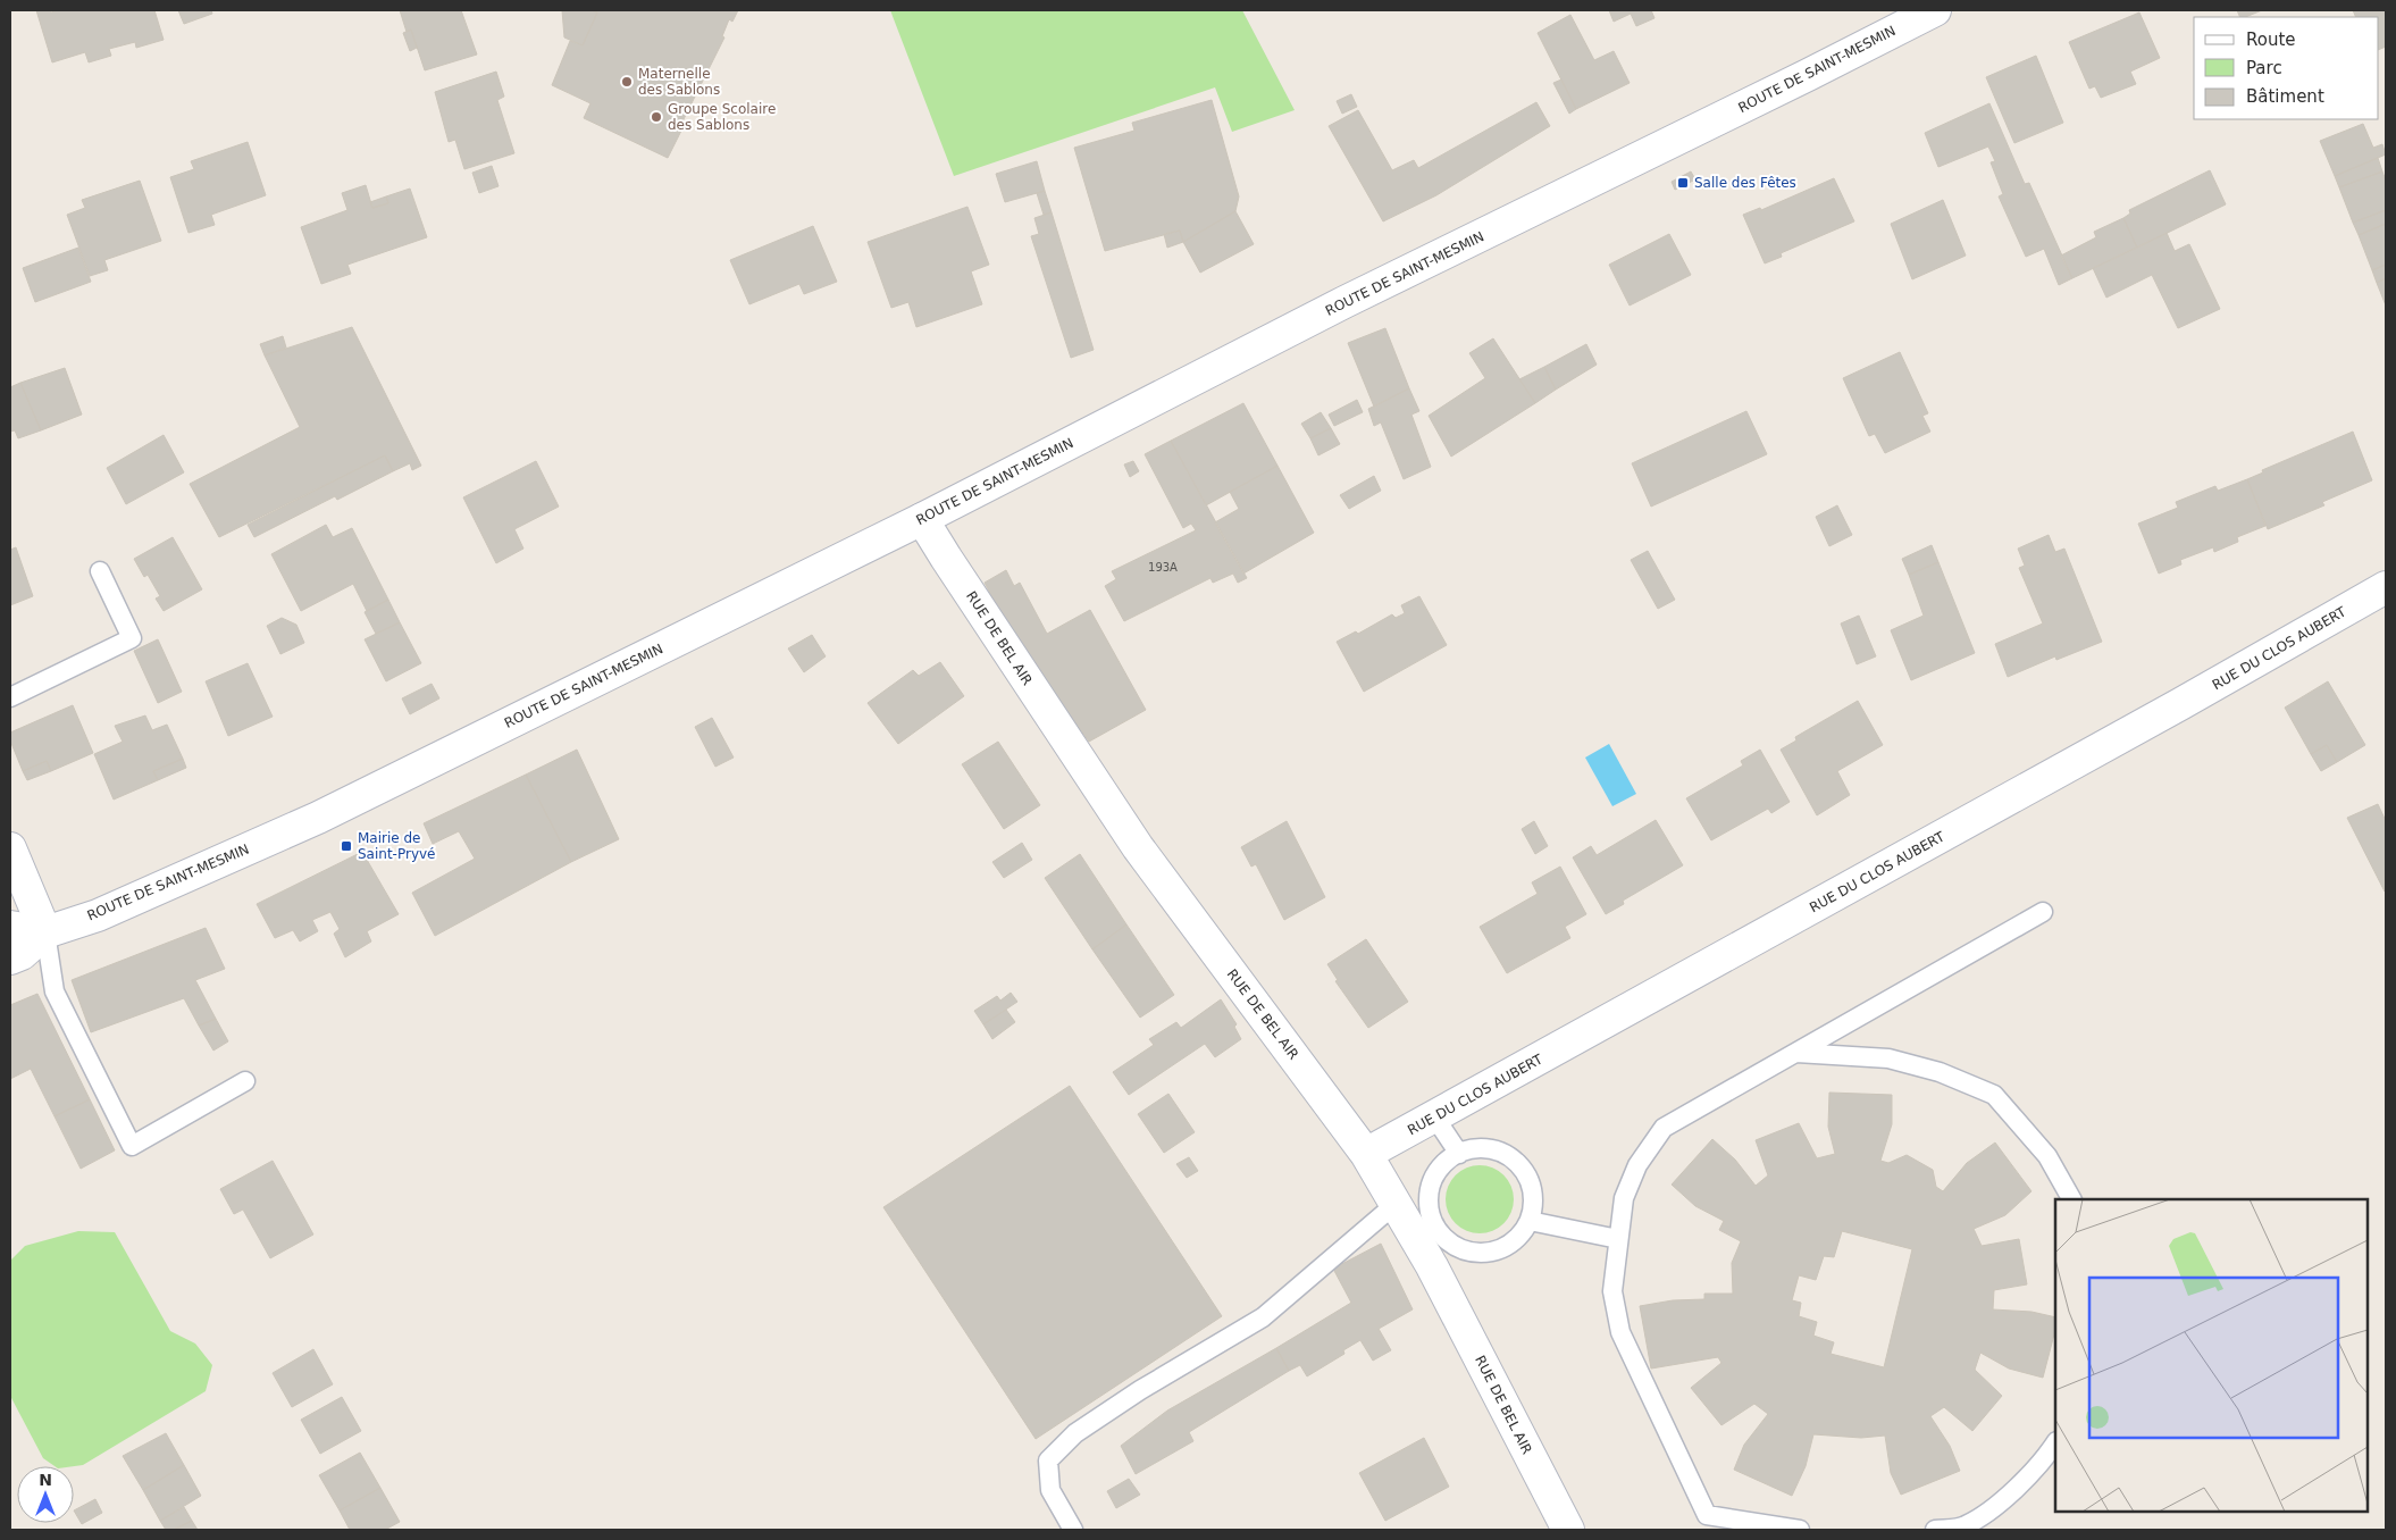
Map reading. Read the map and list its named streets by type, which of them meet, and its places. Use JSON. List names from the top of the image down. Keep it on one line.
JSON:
{"streets":{"street":["ROUTE DE SAINT-MESMIN","RUE DE BEL AIR","RUE DU CLOS AUBERT"]},"crossings":[["ROUTE DE SAINT-MESMIN","RUE DE BEL AIR"],["RUE DE BEL AIR","RUE DU CLOS AUBERT"]],"places":{"other":["Maternelle des Sablons","Groupe Scolaire des Sablons"],"transit":["Salle des Fêtes","Mairie de Saint-Pryvé"]},"house_numbers":["193A"],"legend":["Route","Parc","Bâtiment"],"north":"top"}
